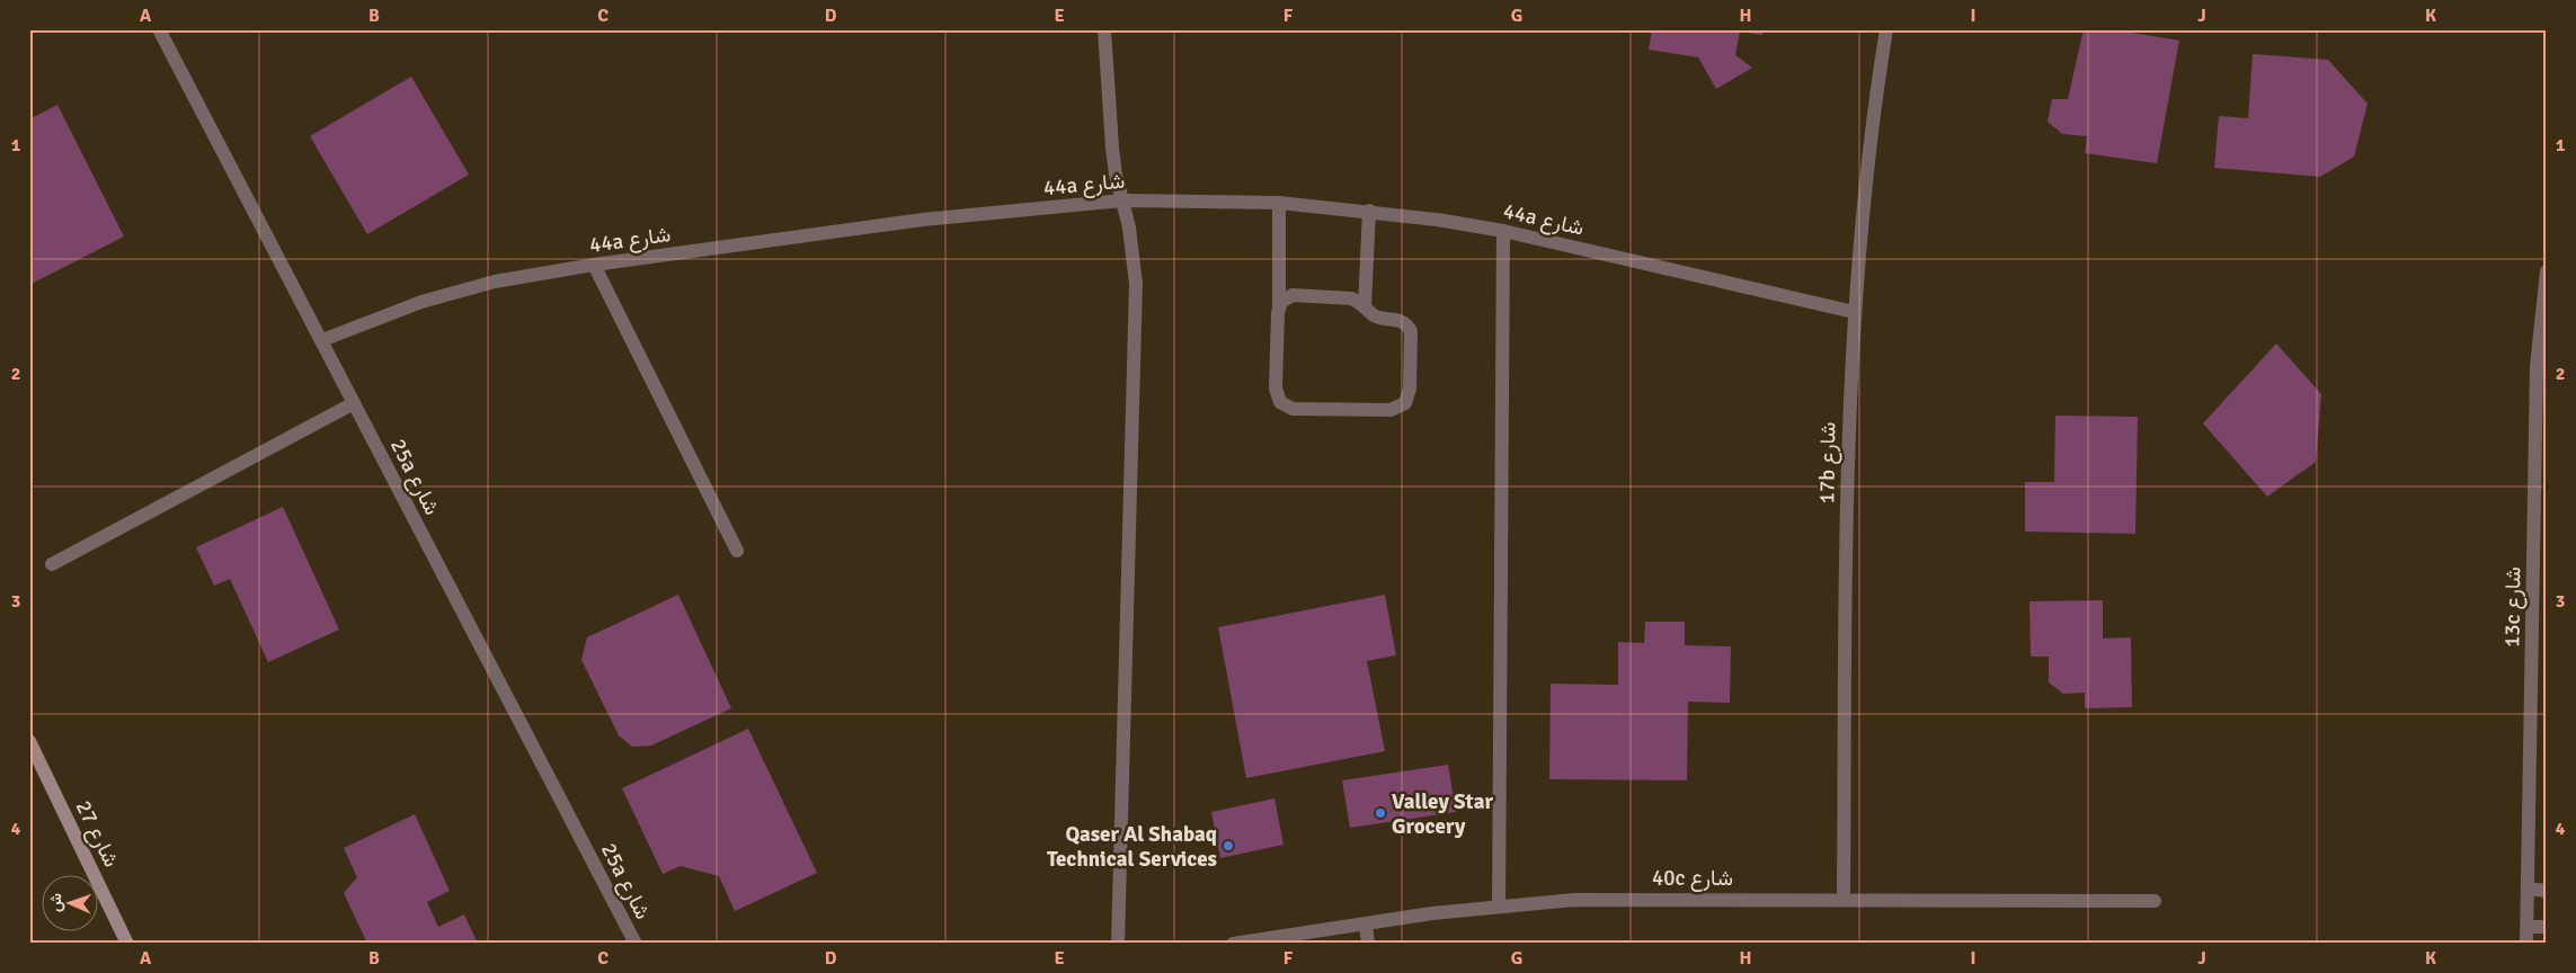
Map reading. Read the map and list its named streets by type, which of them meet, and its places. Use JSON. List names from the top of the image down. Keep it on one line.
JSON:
{"streets":{"street":["44a شارع","17b شارع","25a شارع","13c شارع","شارع 27","40c شارع"]},"crossings":[["44a شارع","17b شارع"],["44a شارع","25a شارع"],["17b شارع","40c شارع"]],"places":["Valley Star Grocery","Qaser Al Shabaq Technical Services"],"north":"left","grid":{"columns":["A","B","C","D","E","F","G","H","I","J","K"],"rows":["1","2","3","4"]}}
